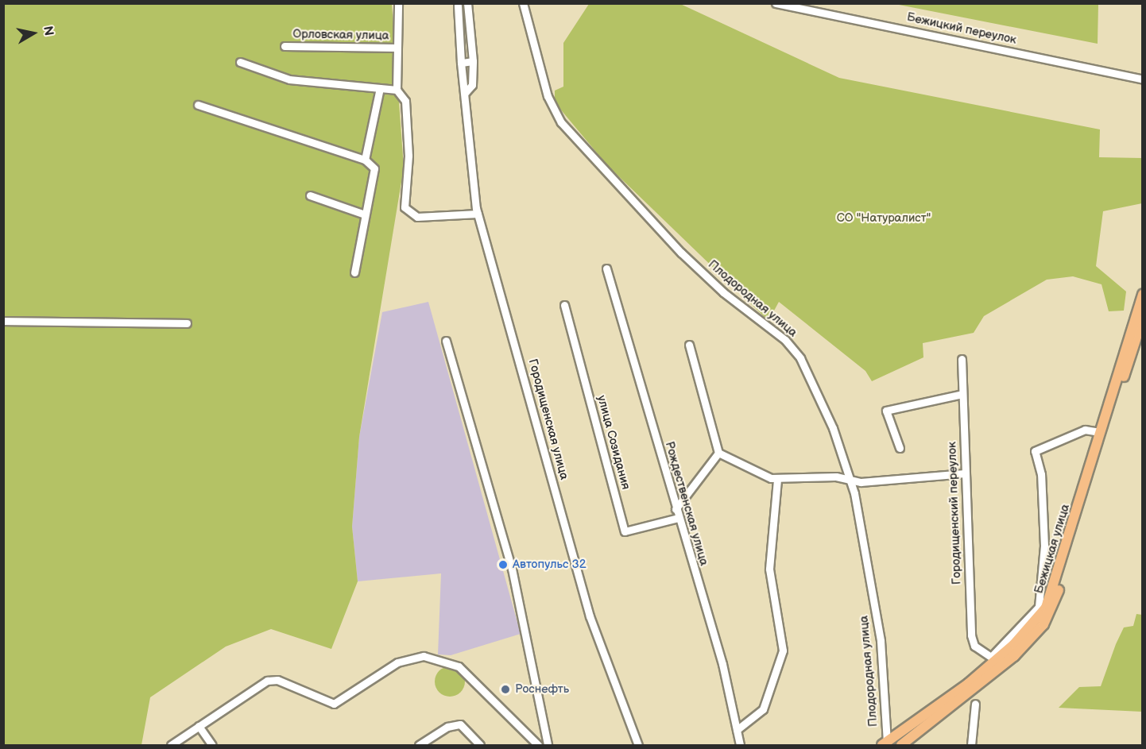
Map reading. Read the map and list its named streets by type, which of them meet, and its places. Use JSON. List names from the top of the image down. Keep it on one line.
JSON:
{"streets":{"main road":["Бежицкая улица"],"street":["Бежицкий переулок","Орловская улица","Плодородная улица","Городищенская улица","улица Созидания","Рождественская улица","Городищенский переулок"]},"crossings":[["Плодородная улица","Бежицкая улица"],["улица Созидания","Рождественская улица"],["Городищенский переулок","Бежицкая улица"]],"parks":["СО \"Натуралист\""],"places":["Автопульс 32","Роснефть"],"north":"right"}
